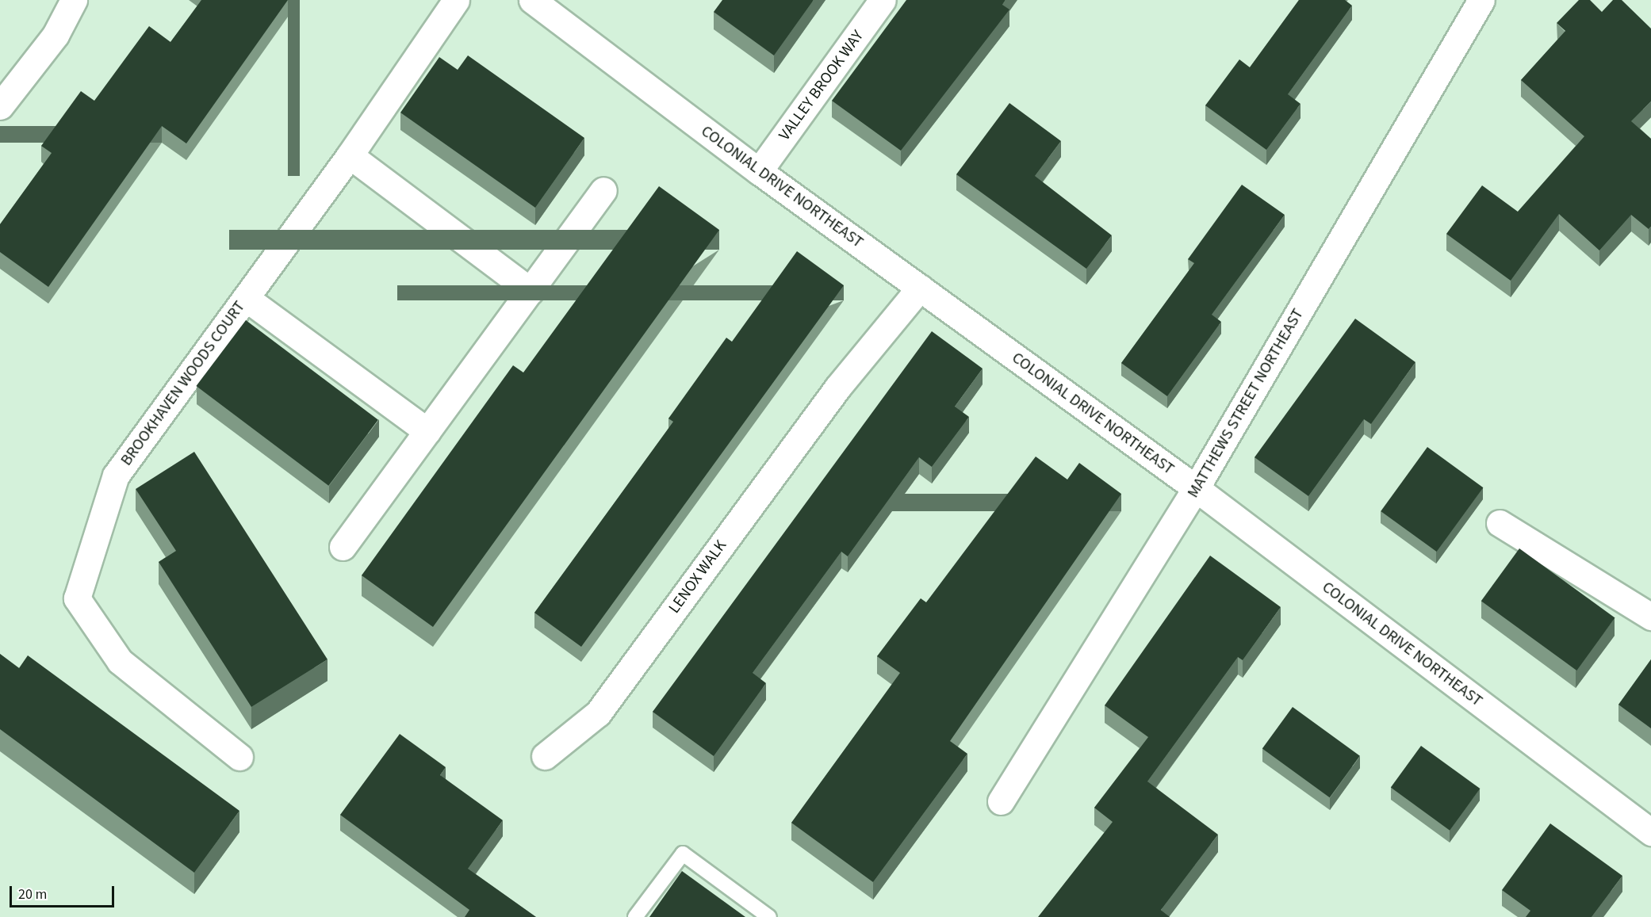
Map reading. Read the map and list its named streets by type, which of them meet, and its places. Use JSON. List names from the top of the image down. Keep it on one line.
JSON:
{"streets":{"street":["VALLEY BROOK WAY","COLONIAL DRIVE NORTHEAST","BROOKHAVEN WOODS COURT","MATTHEWS STREET NORTHEAST","LENOX WALK"]},"crossings":[["VALLEY BROOK WAY","COLONIAL DRIVE NORTHEAST"],["COLONIAL DRIVE NORTHEAST","MATTHEWS STREET NORTHEAST"],["COLONIAL DRIVE NORTHEAST","LENOX WALK"]],"scale_bar":"20 m"}
